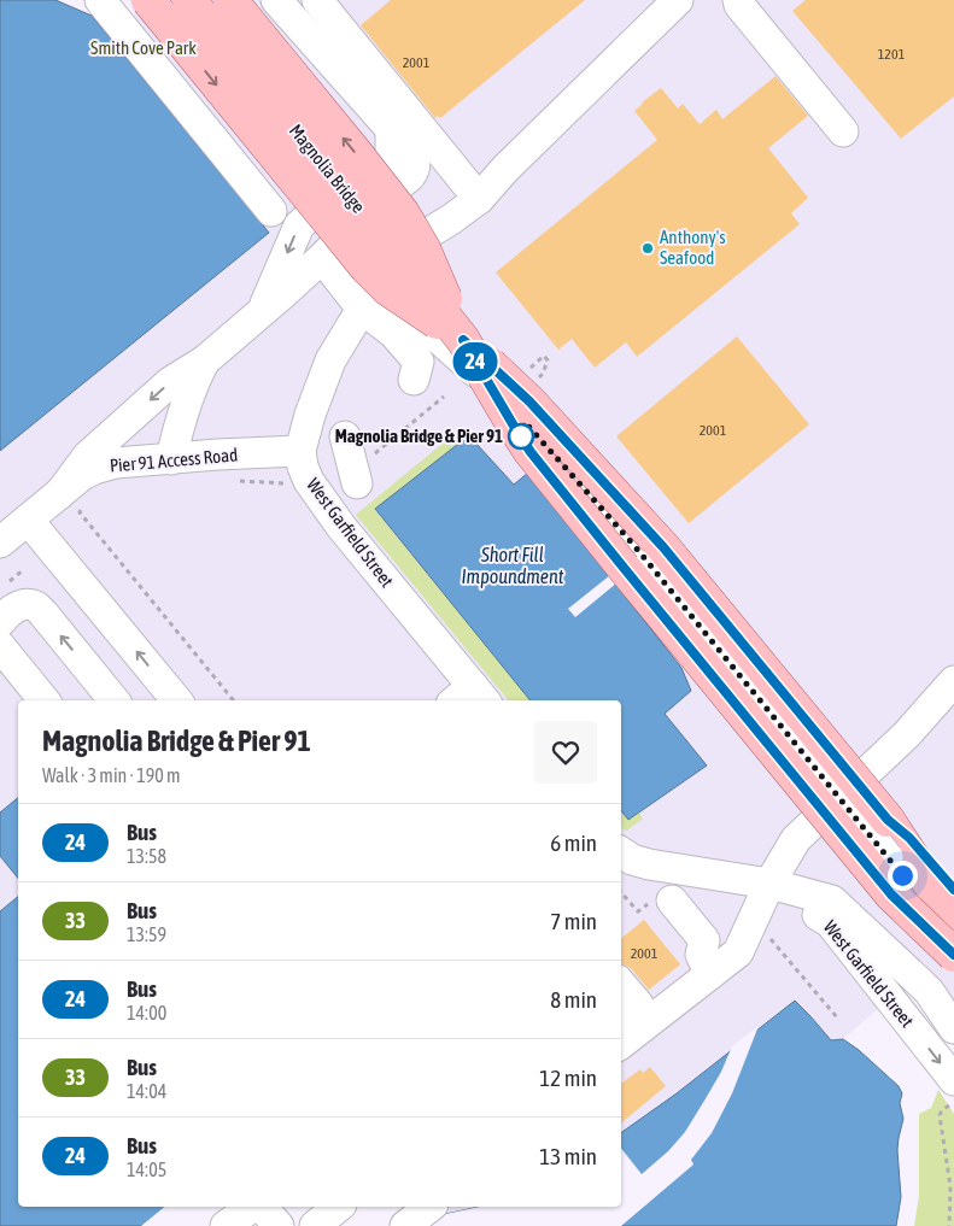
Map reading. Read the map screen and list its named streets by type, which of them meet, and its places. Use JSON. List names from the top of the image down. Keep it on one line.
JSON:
{"streets":{"main road":["Magnolia Bridge"],"street":["Pier 91 Access Road","West Garfield Street"]},"crossings":[["Pier 91 Access Road","West Garfield Street"]],"water":["Short Fill Impoundment"],"parks":["Smith Cove Park"],"places":["Anthony's Seafood","Magnolia Bridge & Pier 91"],"lines":["bus line 24"],"house_numbers":["1201","2001","2001","2001"],"page":{"on_map":"24","heading":["Magnolia Bridge & Pier 91","Walk · 3 min · 190 m"],"list":[{"mark":"24","name":"Bus","note":"13:58","value":"6 min"},{"mark":"33","name":"Bus","note":"13:59","value":"7 min"},{"mark":"24","name":"Bus","note":"14:00","value":"8 min"},{"mark":"33","name":"Bus","note":"14:04","value":"12 min"},{"mark":"24","name":"Bus","note":"14:05","value":"13 min"}]}}
